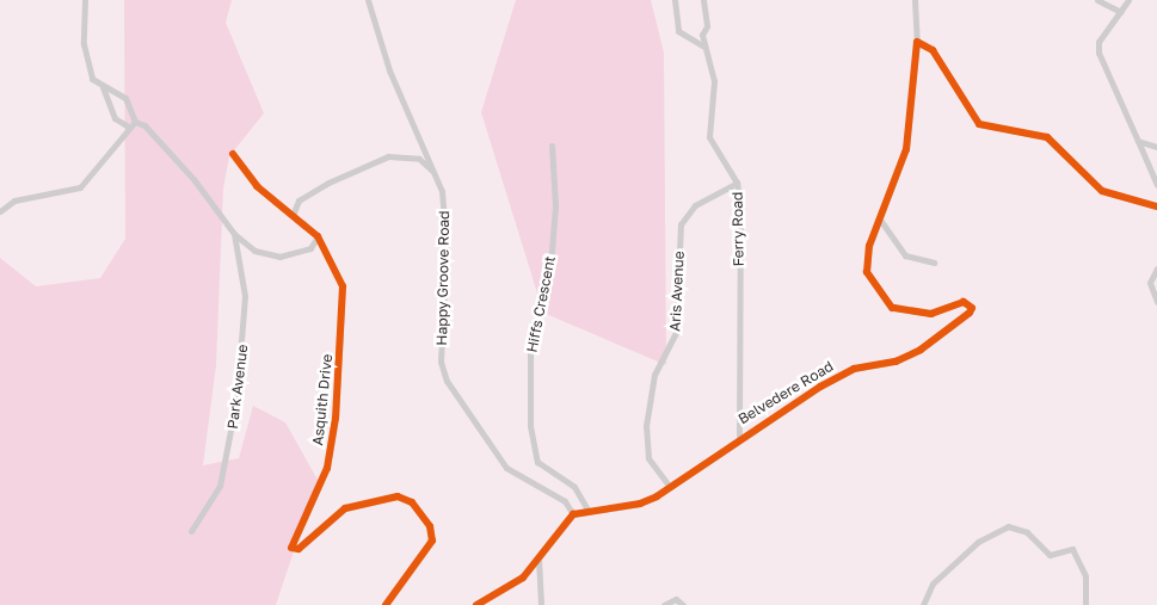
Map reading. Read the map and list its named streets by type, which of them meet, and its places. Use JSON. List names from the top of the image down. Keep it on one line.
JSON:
{"streets":{"street":["Ferry Road","Happy Groove Road","Aris Avenue","Hiffs Crescent","Park Avenue","Belvedere Road","Asquith Drive"]},"crossings":[["Ferry Road","Aris Avenue"],["Ferry Road","Belvedere Road"],["Happy Groove Road","Belvedere Road"],["Aris Avenue","Belvedere Road"],["Hiffs Crescent","Belvedere Road"]]}
